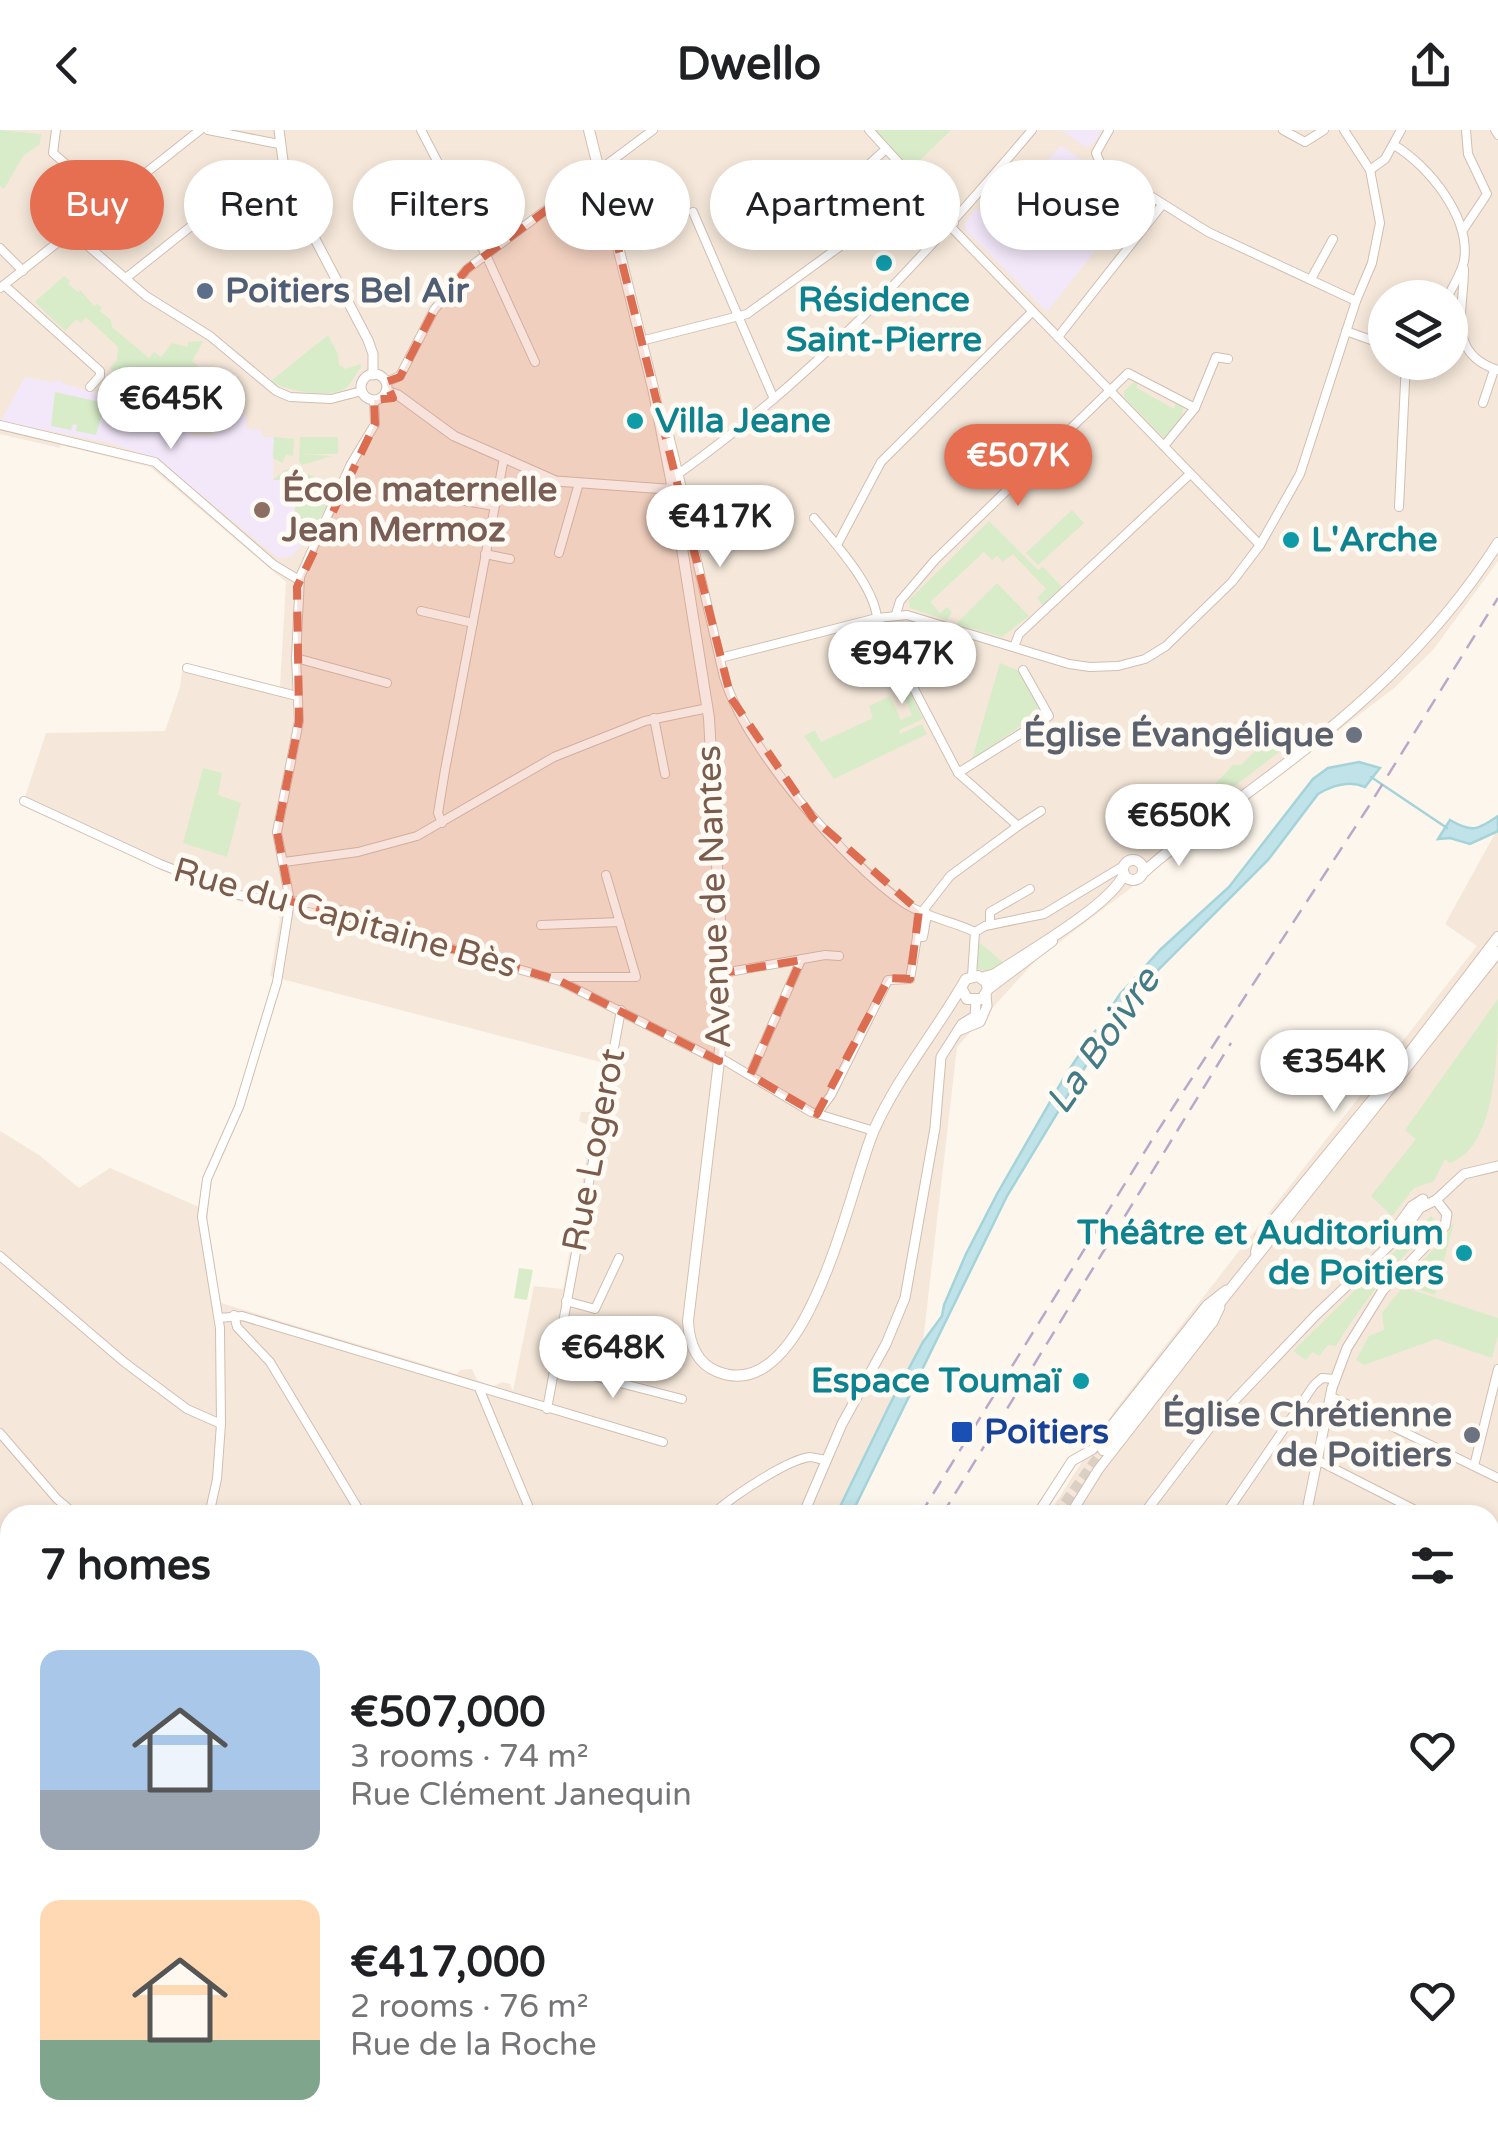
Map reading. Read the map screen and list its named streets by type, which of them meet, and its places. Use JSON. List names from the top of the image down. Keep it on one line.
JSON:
{"streets":{"main road":["Avenue de Nantes"],"street":["Rue du Capitaine Bès","Rue Logerot"]},"crossings":[["Avenue de Nantes","Rue du Capitaine Bès"],["Rue du Capitaine Bès","Rue Logerot"]],"water":["La Boivre"],"places":{"other":["Résidence Saint-Pierre","Poitiers Bel Air","Villa Jeane","École maternelle Jean Mermoz","L'Arche","Église Évangélique","Théâtre et Auditorium de Poitiers","Espace Toumaï","Église Chrétienne de Poitiers"],"transit":["Poitiers"]},"page":{"header":"Dwello","chip":["Buy","Rent","Filters","New","Apartment","House"],"price":["€645K","€507K","€417K","€947K","€650K","€354K","€648K"],"heading":"7 homes","list":[{"name":"€507,000","note":"3 rooms · 74 m² · Rue Clément Janequin"},{"name":"€417,000","note":"2 rooms · 76 m² · Rue de la Roche"}]}}
